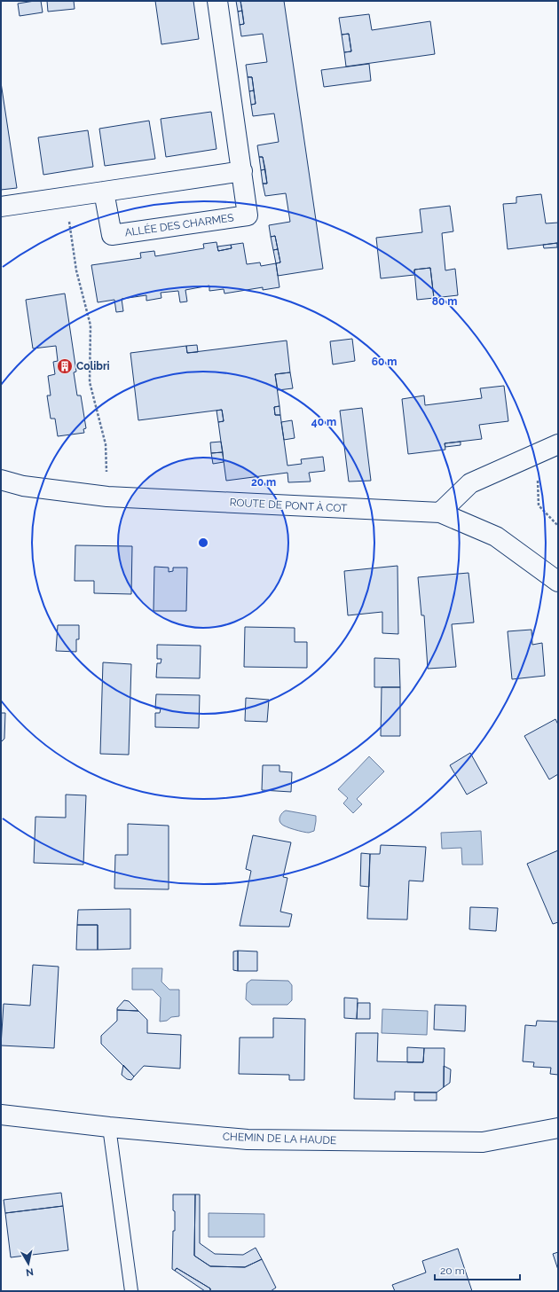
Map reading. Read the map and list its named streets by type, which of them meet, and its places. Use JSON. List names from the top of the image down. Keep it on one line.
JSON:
{"streets":{"street":["ALLÉE DES CHARMES","ROUTE DE PONT À COT","CHEMIN DE LA HAUDE"]},"places":{"building":["Colibri"]},"scale_bar":"20 m","north":"bottom","rings":["80 m","60 m","40 m","20 m"]}
